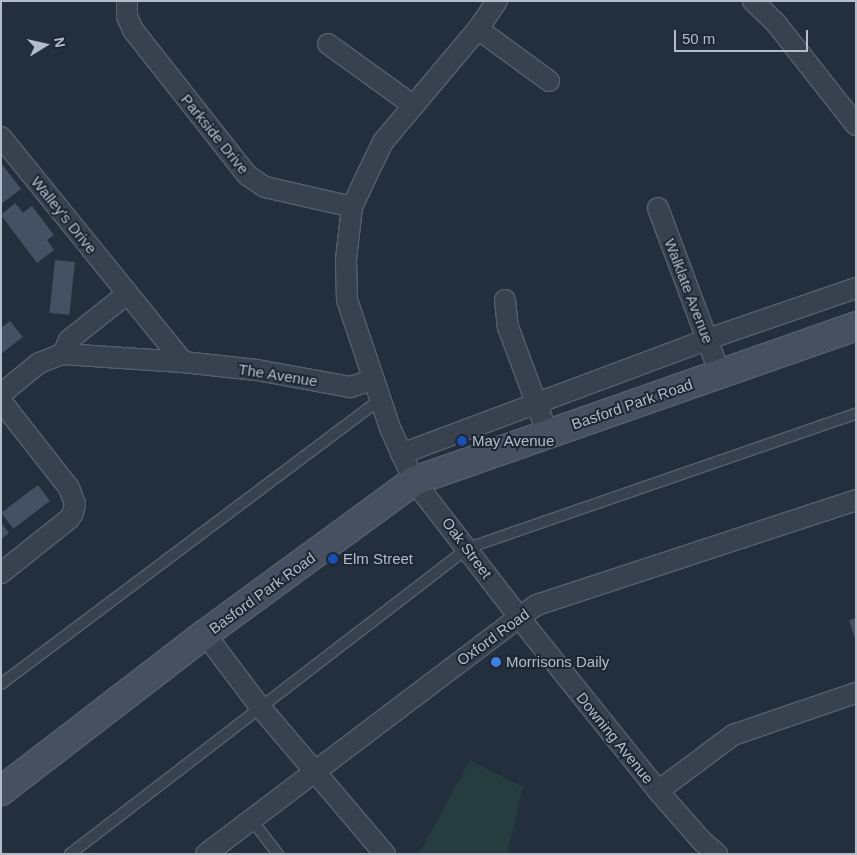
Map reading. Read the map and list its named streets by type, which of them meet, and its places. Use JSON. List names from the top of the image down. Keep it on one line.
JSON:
{"streets":{"main road":["Basford Park Road"],"street":["Parkside Drive","Walley's Drive","Walklate Avenue","The Avenue","Oak Street","Oxford Road","Downing Avenue"]},"crossings":[["Walklate Avenue","Basford Park Road"],["Basford Park Road","Oak Street"],["Oak Street","Oxford Road"],["Oak Street","Downing Avenue"],["Oxford Road","Downing Avenue"]],"places":["May Avenue","Elm Street","Morrisons Daily"],"scale_bar":"50 m","north":"right"}
